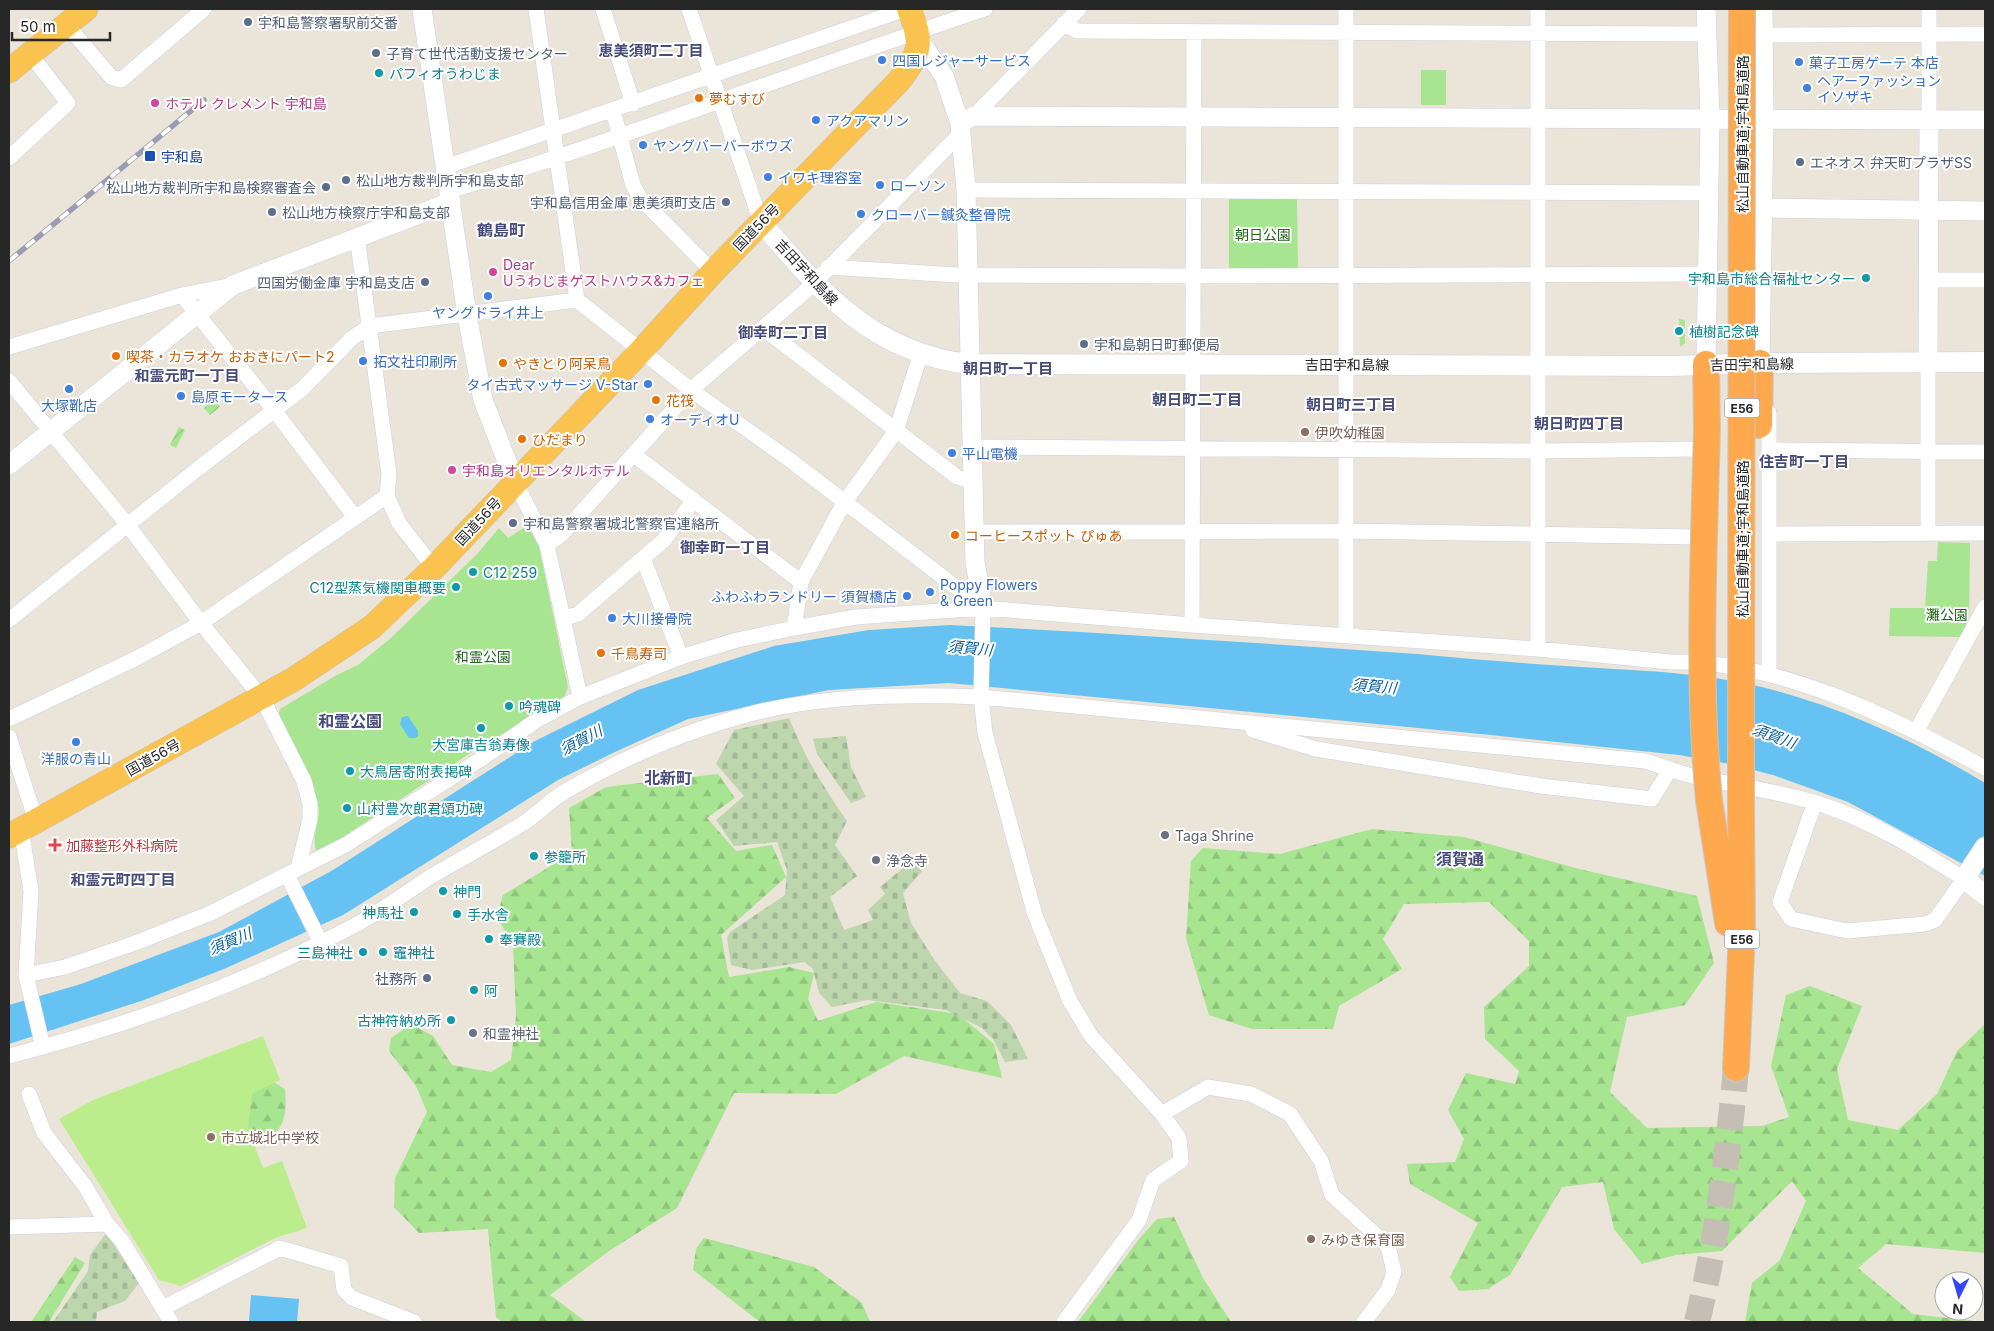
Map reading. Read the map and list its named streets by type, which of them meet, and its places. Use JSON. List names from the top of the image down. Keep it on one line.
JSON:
{"streets":{"highway":["松山自動車道;宇和島道路","国道56号","E56"],"main road":["吉田宇和島線"]},"crossings":[["松山自動車道;宇和島道路","E56"],["国道56号","吉田宇和島線"]],"districts":["恵美須町二丁目","鶴島町","御幸町二丁目","朝日町一丁目","和霊元町一丁目","朝日町二丁目","朝日町三丁目","朝日町四丁目","住吉町一丁目","御幸町一丁目","和霊公園","北新町","須賀通","和霊元町四丁目"],"water":["須賀川"],"parks":["朝日公園","灘公園","和霊公園"],"places":{"other":["宇和島警察署駅前交番","子育て世代活動支援センター","四国レジャーサービス","菓子工房ゲーテ 本店","パフィオうわじま","ヘアーファッション イソザキ","夢むすび","ホテル クレメント 宇和島","アクアマリン","ヤングバーバーボウズ","エネオス 弁天町プラザSS","イワキ理容室","松山地方裁判所宇和島支部","ローソン","松山地方裁判所宇和島検察審査会","宇和島信用金庫 恵美須町支店","松山地方検察庁宇和島支部","クローバー鍼灸整骨院","Dear Uうわじまゲストハウス&カフェ","宇和島市総合福祉センター","四国労働金庫 宇和島支店","ヤングドライ井上","植樹記念碑","宇和島朝日町郵便局","喫茶・カラオケ おおきにパート2","拓文社印刷所","やきとり阿呆鳥","タイ古式マッサージ V-Star","大塚靴店","島原モータース","花筏","オーディオU","伊吹幼稚園","ひだまり","平山電機","宇和島オリエンタルホテル","宇和島警察署城北警察官連絡所","コーヒースポット ぴゅあ","C12 259","C12型蒸気機関車概要","Poppy Flowers & Green","ふわふわランドリー 須賀橋店","大川接骨院","千鳥寿司","吟魂碑","大宮庫吉翁寿像","洋服の青山","大鳥居寄附表掲碑","山村豊次郎君頌功碑","Taga Shrine","参籠所","浄念寺","神門","神馬社","手水舎","奉賽殿","三島神社","竈神社","社務所","阿","古神符納め所","和霊神社","市立城北中学校","みゆき保育園"],"transit":["宇和島"],"health":["加藤整形外科病院"]},"scale_bar":"50 m","north":"bottom"}
